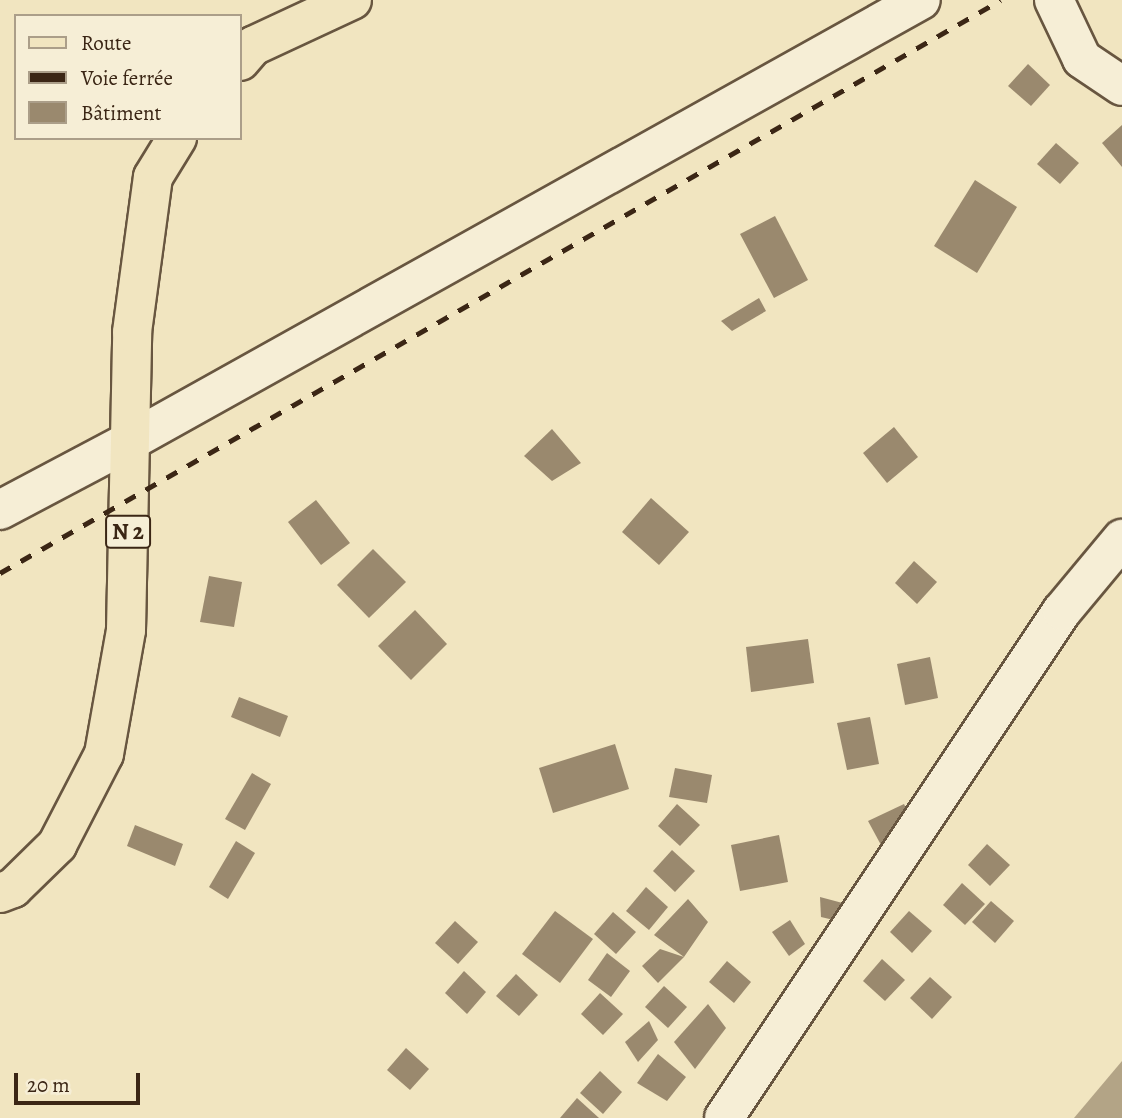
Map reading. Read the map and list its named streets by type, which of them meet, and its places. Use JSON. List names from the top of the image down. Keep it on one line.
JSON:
{"streets":{"main road":["N 2"]},"legend":["Route","Voie ferrée","Bâtiment"],"scale_bar":"20 m"}
